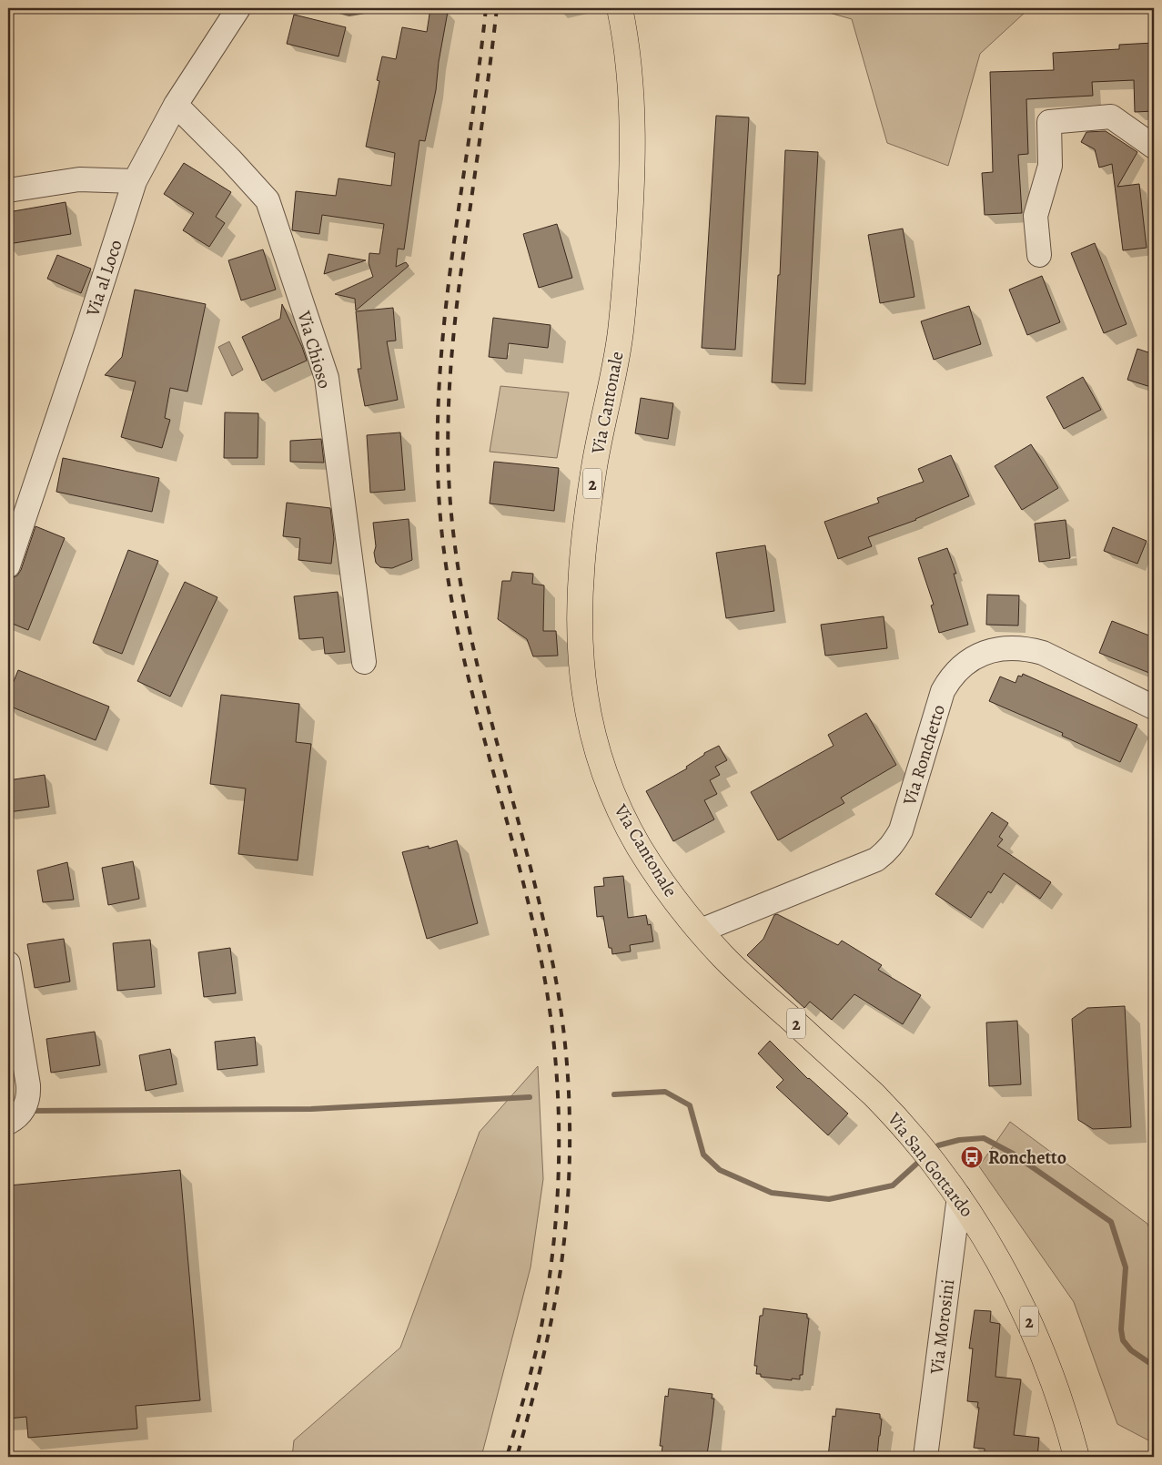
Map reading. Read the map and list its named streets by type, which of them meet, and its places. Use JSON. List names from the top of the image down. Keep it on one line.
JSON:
{"streets":{"main road":["Via Cantonale","2","Via San Gottardo"],"street":["Via al Loco","Via Chioso","Via Ronchetto","Via Morosini"]},"crossings":[["Via al Loco","Via Chioso"],["Via Cantonale","Via Ronchetto"],["Via Cantonale","Via San Gottardo"],["Via Ronchetto","Via San Gottardo"],["Via San Gottardo","Via Morosini"]],"places":{"bus stop":["Ronchetto"]}}
